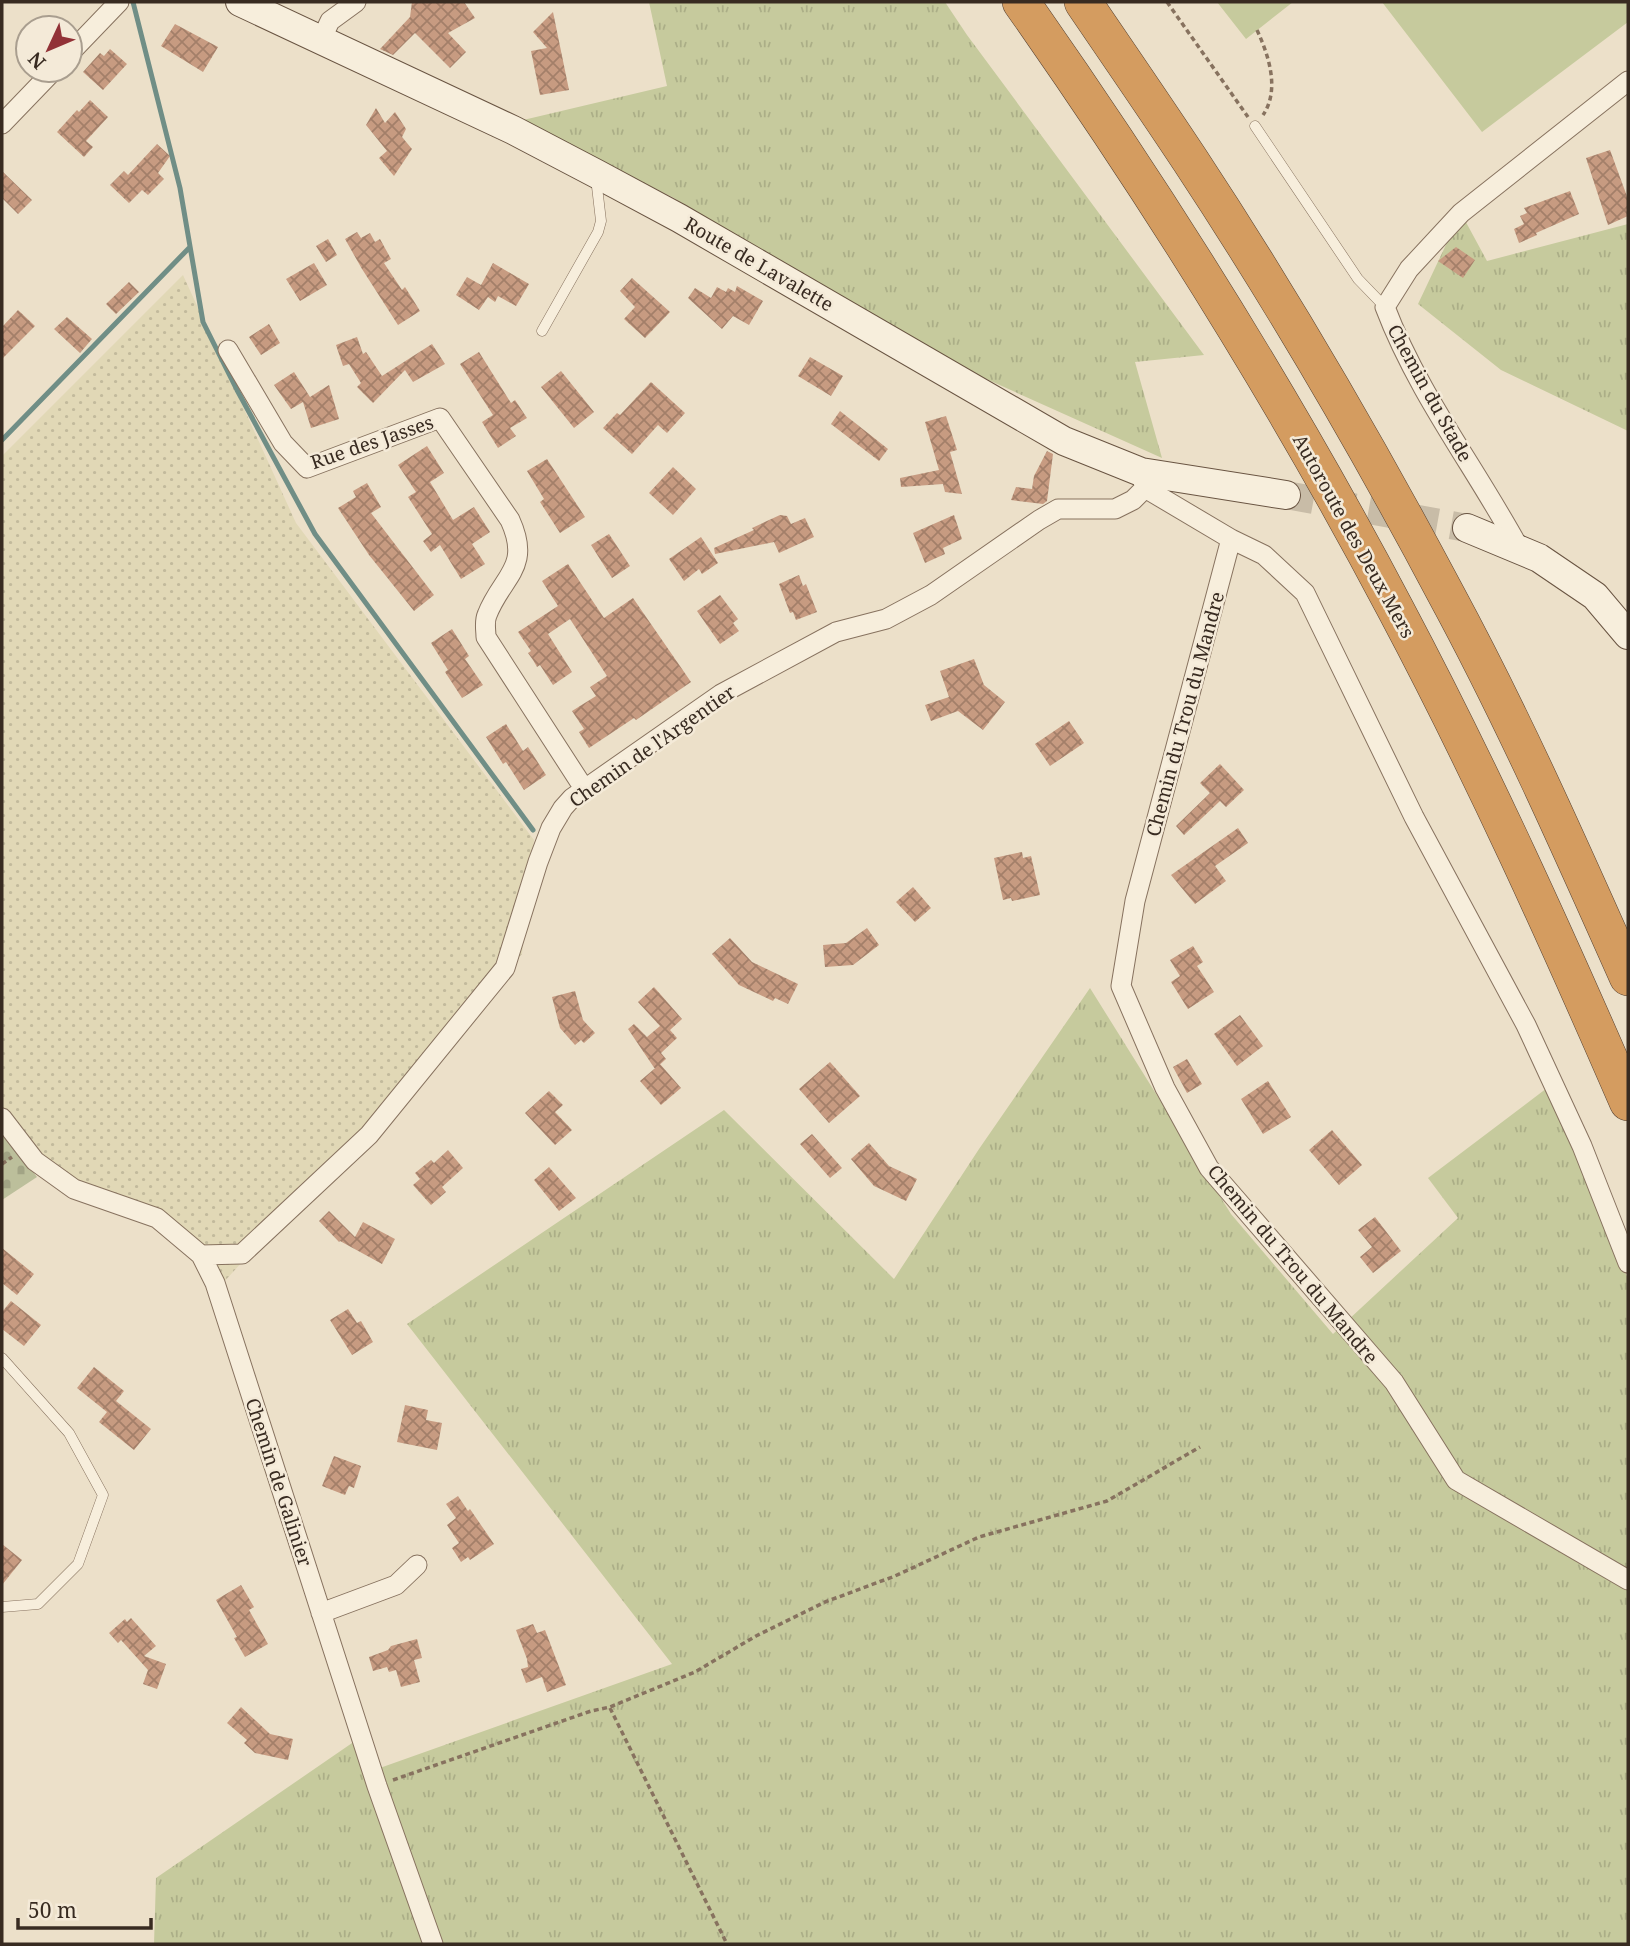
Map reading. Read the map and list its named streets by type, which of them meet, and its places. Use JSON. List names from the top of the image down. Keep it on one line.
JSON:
{"streets":{"highway":["Autoroute des Deux Mers"],"main road":["Route de Lavalette"],"street":["Chemin du Stade","Rue des Jasses","Chemin du Trou du Mandre","Chemin de l'Argentier","Chemin de Galinier"]},"crossings":[["Route de Lavalette","Chemin de l'Argentier"],["Rue des Jasses","Chemin de l'Argentier"],["Chemin de l'Argentier","Chemin de Galinier"]],"scale_bar":"50 m","north":"bottom left"}
